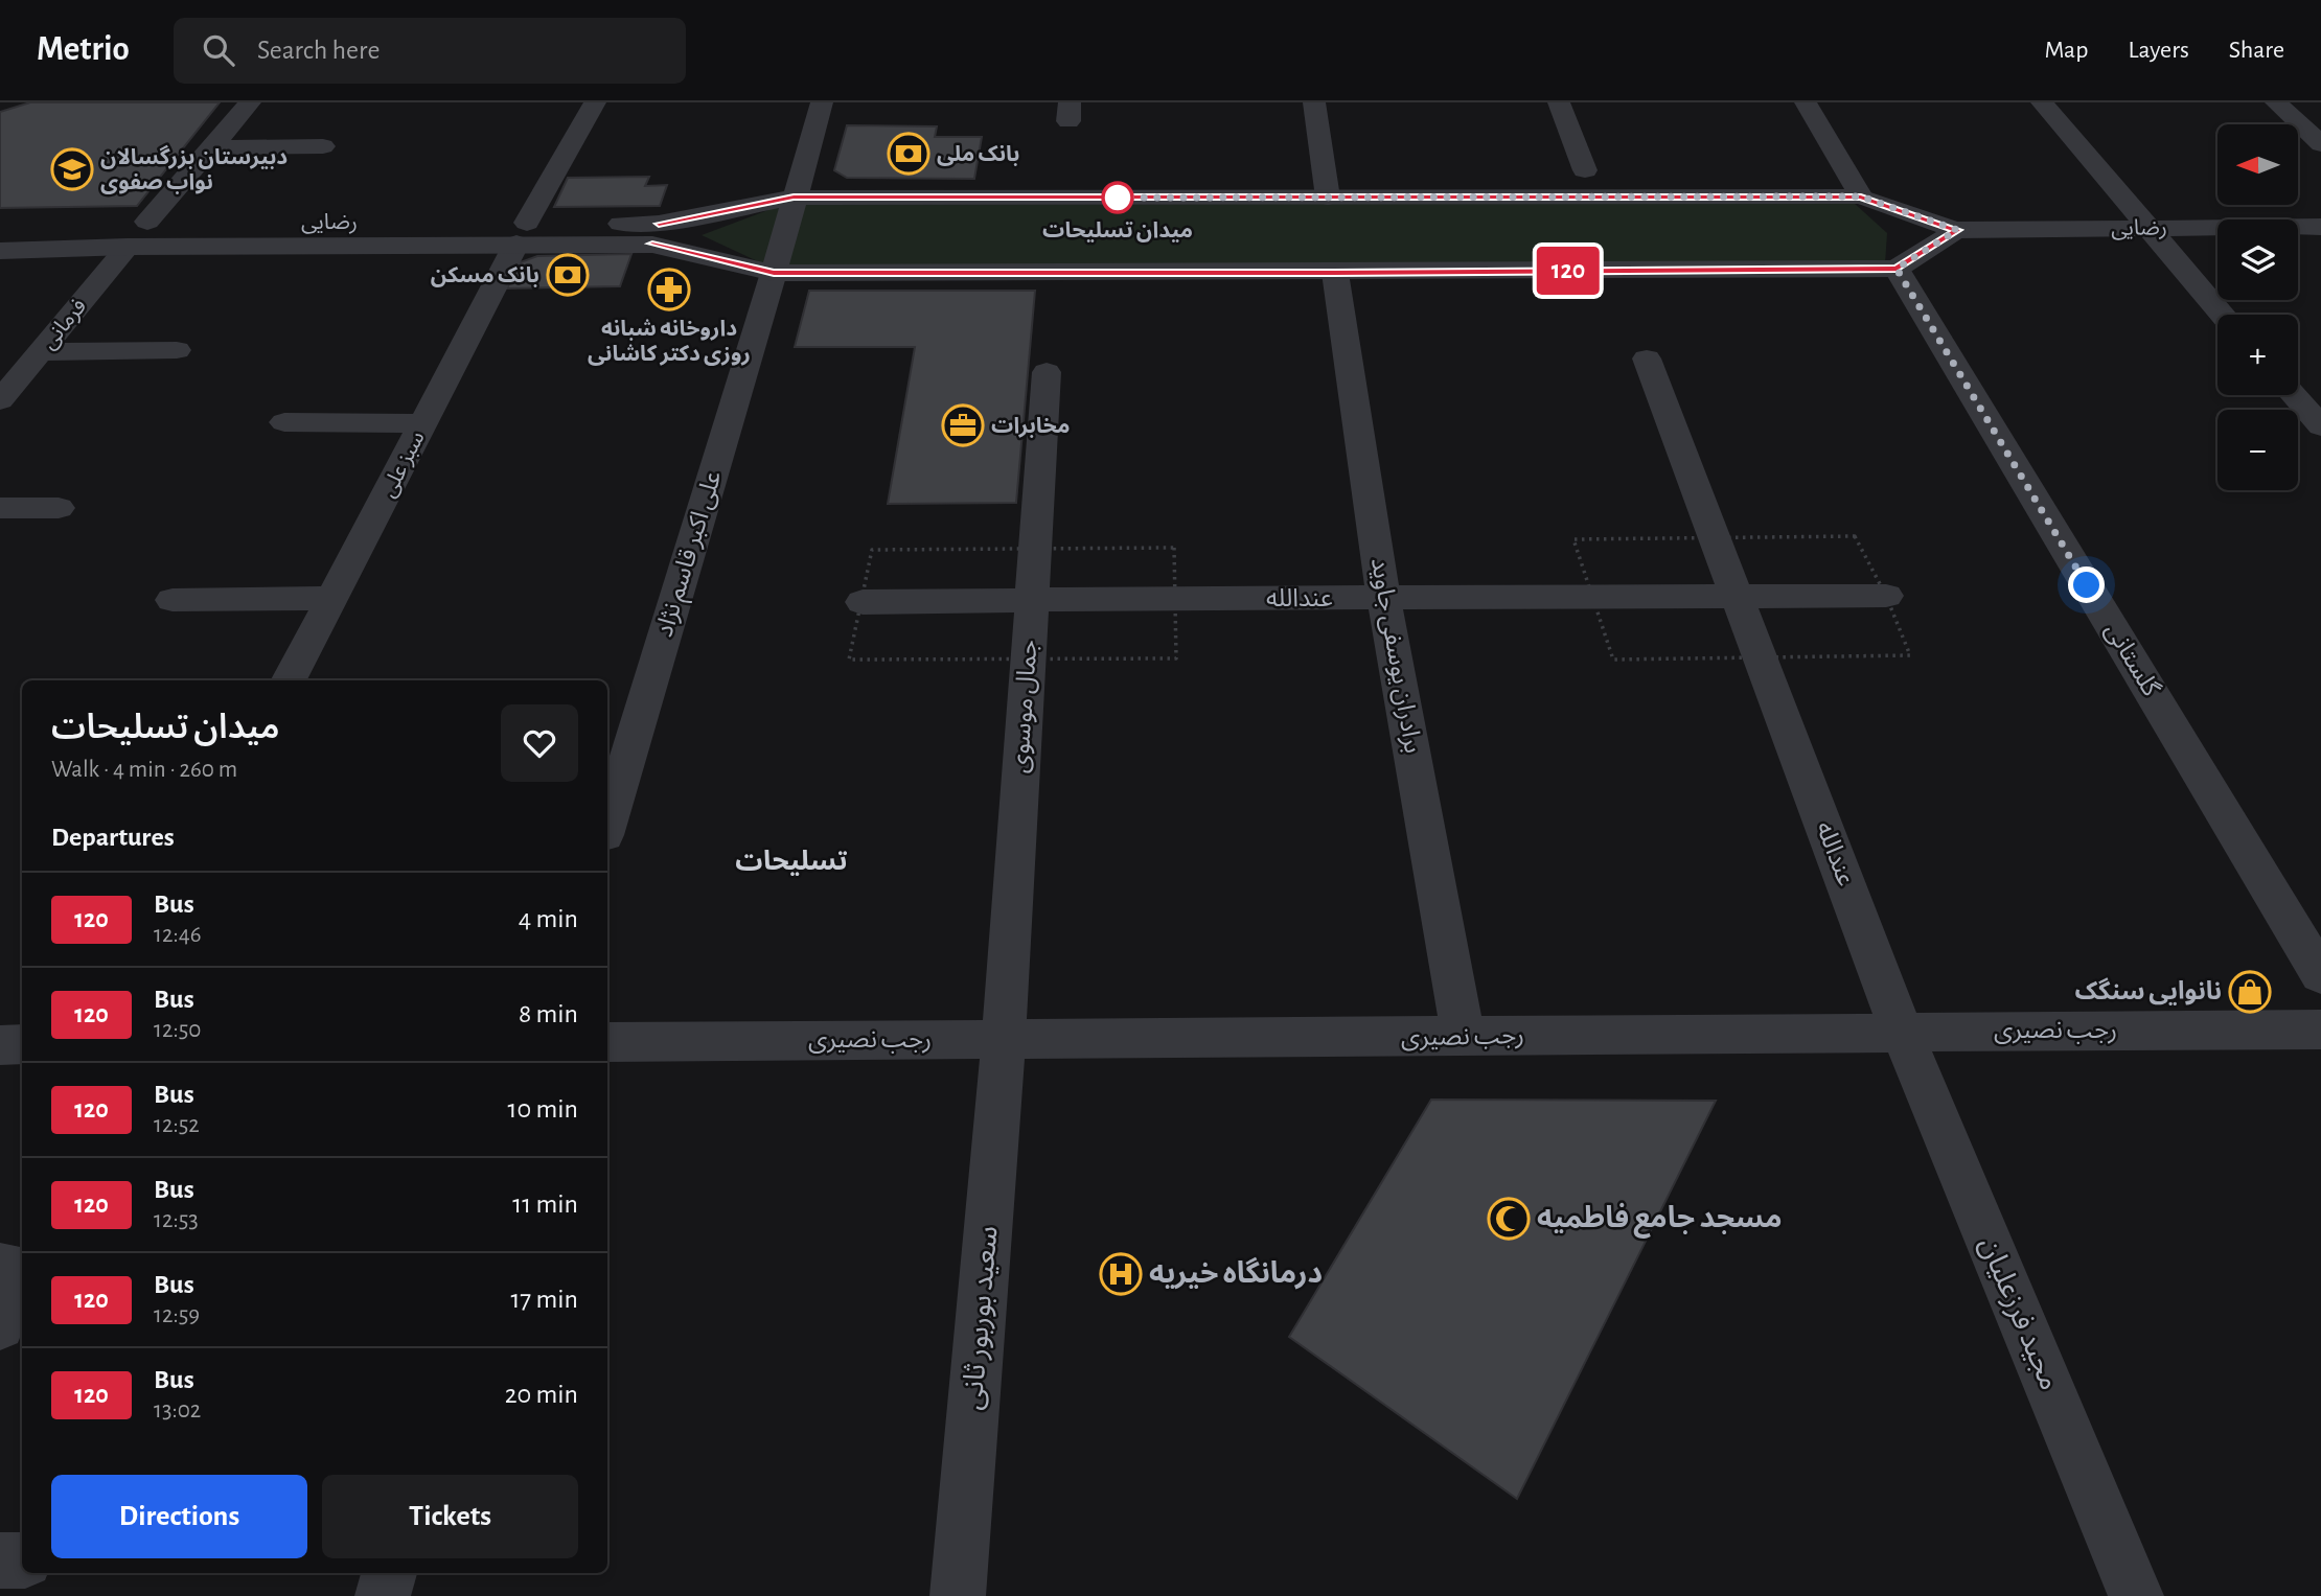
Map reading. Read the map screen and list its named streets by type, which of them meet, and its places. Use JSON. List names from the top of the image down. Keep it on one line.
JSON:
{"streets":{"street":["رضایی","فرمانی","سبز علی","علی اکبر قاسم نژاد","عندالله","برادران یوسفی جاوید","گلستانی","جمال موسوی","رجب نصیری","مجید فرزعلیان","سعید بوربور ثانی"]},"crossings":[["رضایی","فرمانی"],["رضایی","سبز علی"],["عندالله","برادران یوسفی جاوید"],["عندالله","جمال موسوی"],["عندالله","رجب نصیری"],["عندالله","مجید فرزعلیان"],["برادران یوسفی جاوید","رجب نصیری"],["جمال موسوی","رجب نصیری"],["جمال موسوی","سعید بوربور ثانی"],["رجب نصیری","مجید فرزعلیان"],["رجب نصیری","سعید بوربور ثانی"]],"districts":["تسلیحات"],"places":{"bank":["بانک ملی","بانک مسکن"],"school or university":["دبیرستان بزرگسالان نواب صفوی"],"other":["میدان تسلیحات"],"pharmacy":["داروخانه شبانه روزی دکتر کاشانی"],"office":["مخابرات"],"shop":["نانوایی سنگک"],"mosque":["مسجد جامع فاطمیه"],"hospital":["درمانگاه خیریه"]},"lines":["bus line 120"],"north":"left","page":{"header":"Metrio","search":"Search here","nav":["Map","Layers","Share"],"on_map":"120","map_buttons":["+","−"],"heading":[["میدان تسلیحات","Walk · 4 min · 260 m"],"Departures"],"list":[{"mark":"120","name":"Bus","note":"12:46","value":"4 min"},{"mark":"120","name":"Bus","note":"12:50","value":"8 min"},{"mark":"120","name":"Bus","note":"12:52","value":"10 min"},{"mark":"120","name":"Bus","note":"12:53","value":"11 min"},{"mark":"120","name":"Bus","note":"12:59","value":"17 min"},{"mark":"120","name":"Bus","note":"13:02","value":"20 min"}],"buttons":["Directions","Tickets"]}}
